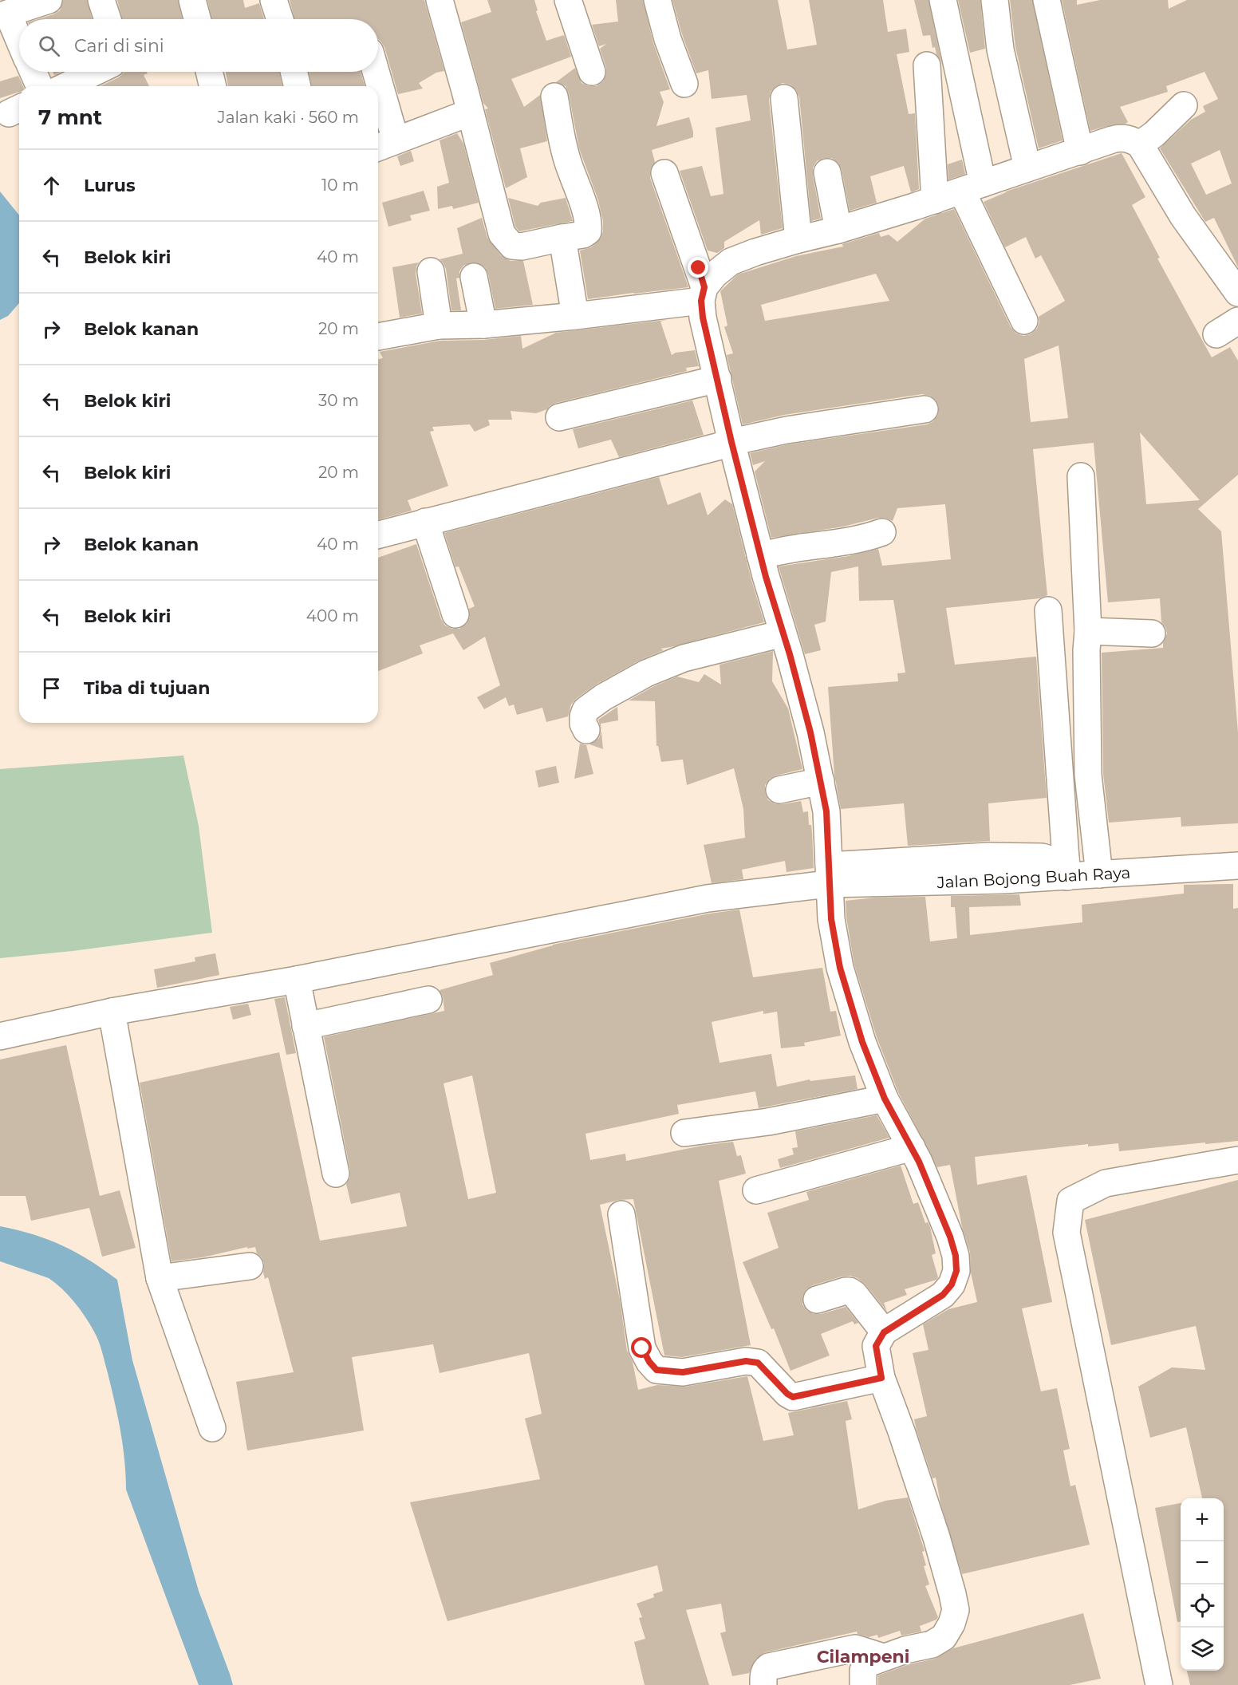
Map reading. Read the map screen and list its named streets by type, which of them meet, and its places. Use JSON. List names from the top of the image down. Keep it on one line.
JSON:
{"streets":{"street":["Jalan Bojong Buah Raya"]},"districts":["Cilampeni"],"page":{"search":"Cari di sini","heading":["7 mnt","Jalan kaki · 560 m"],"list":[["Lurus","10 m"],["Belok kiri","40 m"],["Belok kanan","20 m"],["Belok kiri","30 m"],["Belok kiri","20 m"],["Belok kanan","40 m"],["Belok kiri","400 m"],"Tiba di tujuan"],"map_buttons":["+","−"]}}
